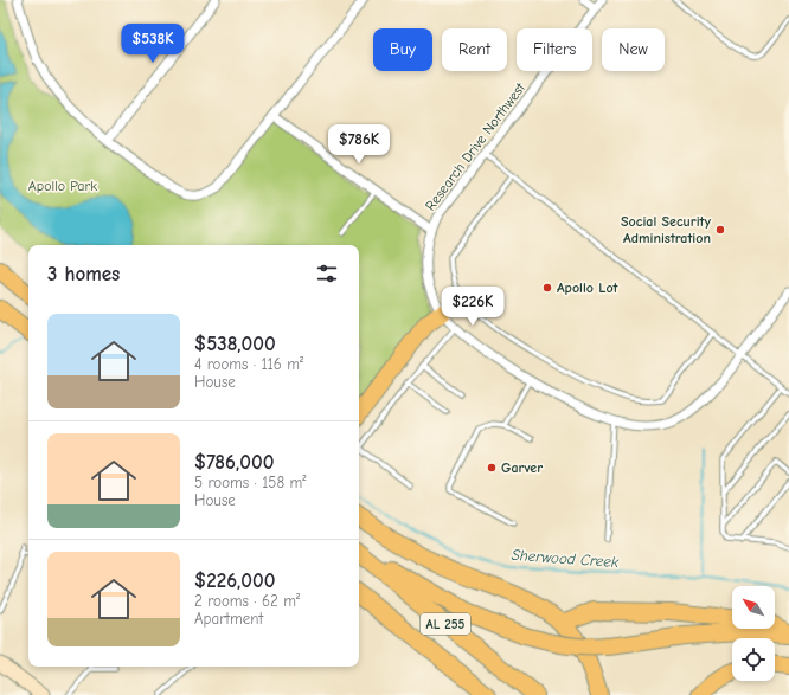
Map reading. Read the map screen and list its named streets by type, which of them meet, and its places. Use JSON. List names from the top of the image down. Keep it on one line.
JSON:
{"streets":{"highway":["AL 255"],"street":["Research Drive Northwest"]},"water":["Sherwood Creek"],"parks":["Apollo Park"],"places":["Social Security Administration","Apollo Lot","Garver"],"north":"top left","page":{"price":["$538K","$786K","$226K"],"chip":["Buy","Rent","Filters","New"],"heading":"3 homes","list":[{"name":"$538,000","note":"4 rooms · 116 m² · House"},{"name":"$786,000","note":"5 rooms · 158 m² · House"},{"name":"$226,000","note":"2 rooms · 62 m² · Apartment"}]}}
